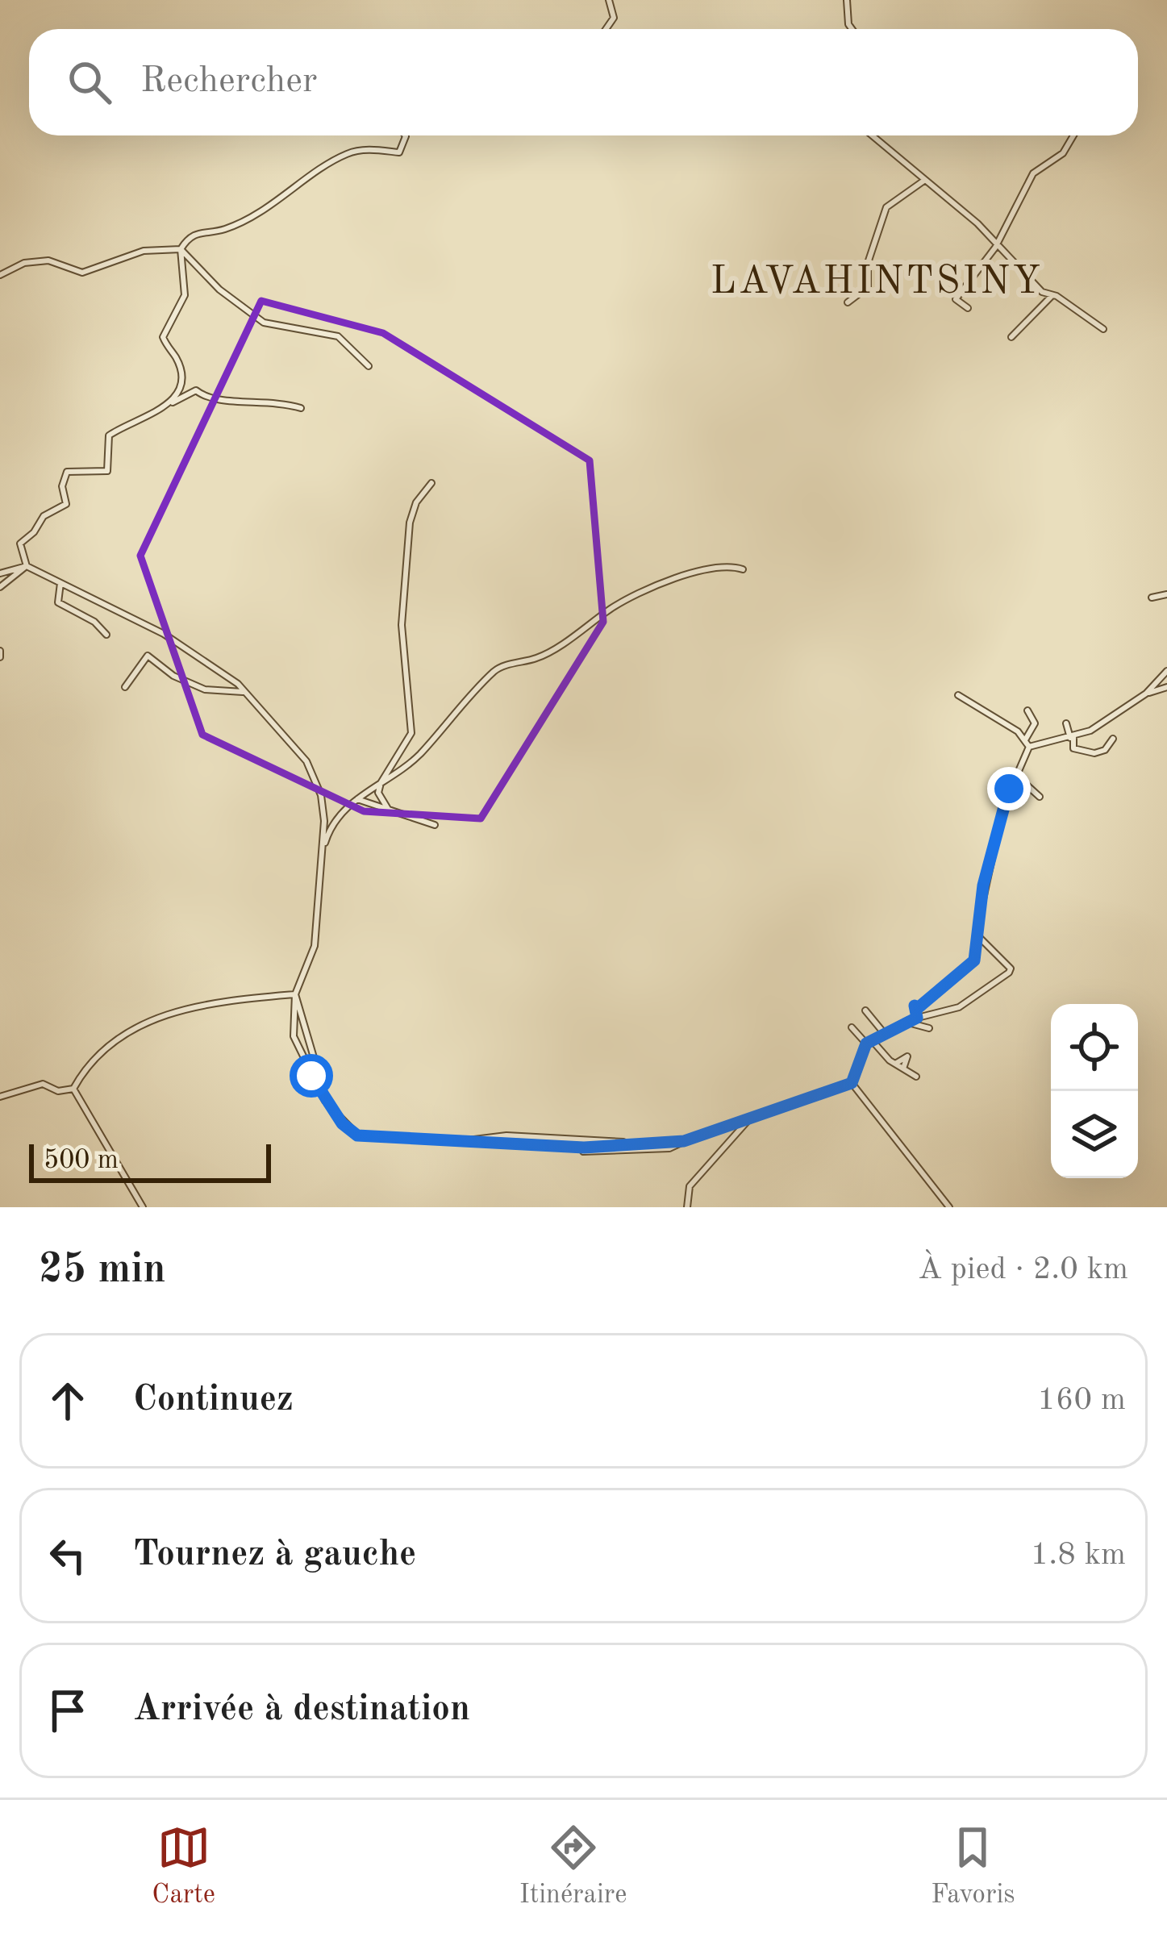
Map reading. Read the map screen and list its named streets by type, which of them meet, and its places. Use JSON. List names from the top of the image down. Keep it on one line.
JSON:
{"districts":["LAVAHINTSINY"],"scale_bar":"500 m","page":{"search":"Rechercher","scale":"500 m","heading":["25 min","À pied · 2.0 km"],"list":[["Continuez","160 m"],["Tournez à gauche","1.8 km"],"Arrivée à destination"],"nav":["Carte","Itinéraire","Favoris"]}}
